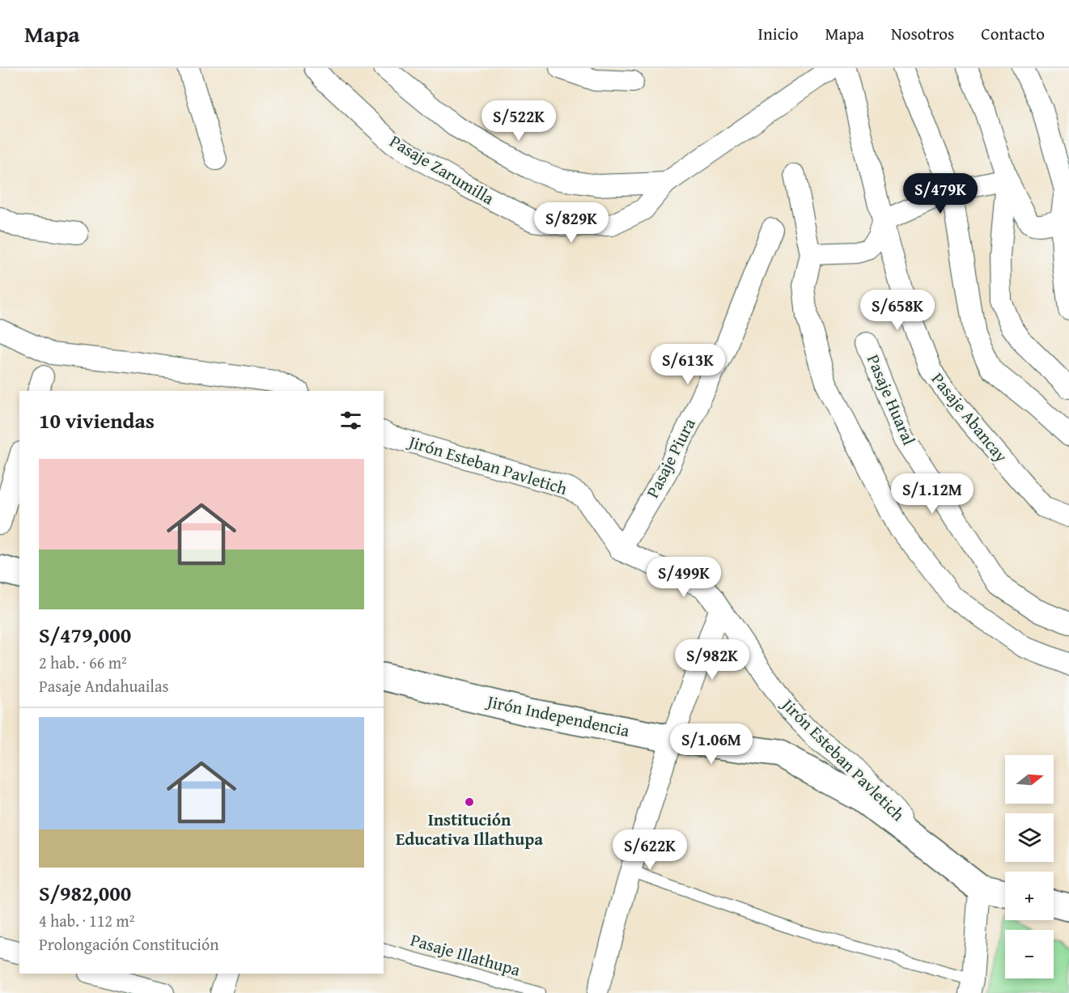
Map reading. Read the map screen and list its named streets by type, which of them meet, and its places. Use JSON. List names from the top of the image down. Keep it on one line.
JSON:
{"streets":{"street":["Pasaje Zarumilla","Pasaje Huaral","Pasaje Abancay","Pasaje Piura","Jirón Esteban Pavletich","Jirón Independencia"],"lane":["Pasaje Illathupa"]},"crossings":[["Pasaje Piura","Jirón Esteban Pavletich"],["Jirón Esteban Pavletich","Jirón Independencia"]],"places":["Institución Educativa Illathupa"],"north":"right","page":{"header":"Mapa","nav":["Inicio","Mapa","Nosotros","Contacto"],"price":["S/522K","S/479K","S/829K","S/658K","S/613K","S/1.12M","S/499K","S/982K","S/1.06M","S/622K"],"heading":"10 viviendas","list":[{"name":"S/479,000","note":"2 hab. · 66 m² · Pasaje Andahuailas"},{"name":"S/982,000","note":"4 hab. · 112 m² · Prolongación Constitución"}],"map_buttons":["+","−"]}}
